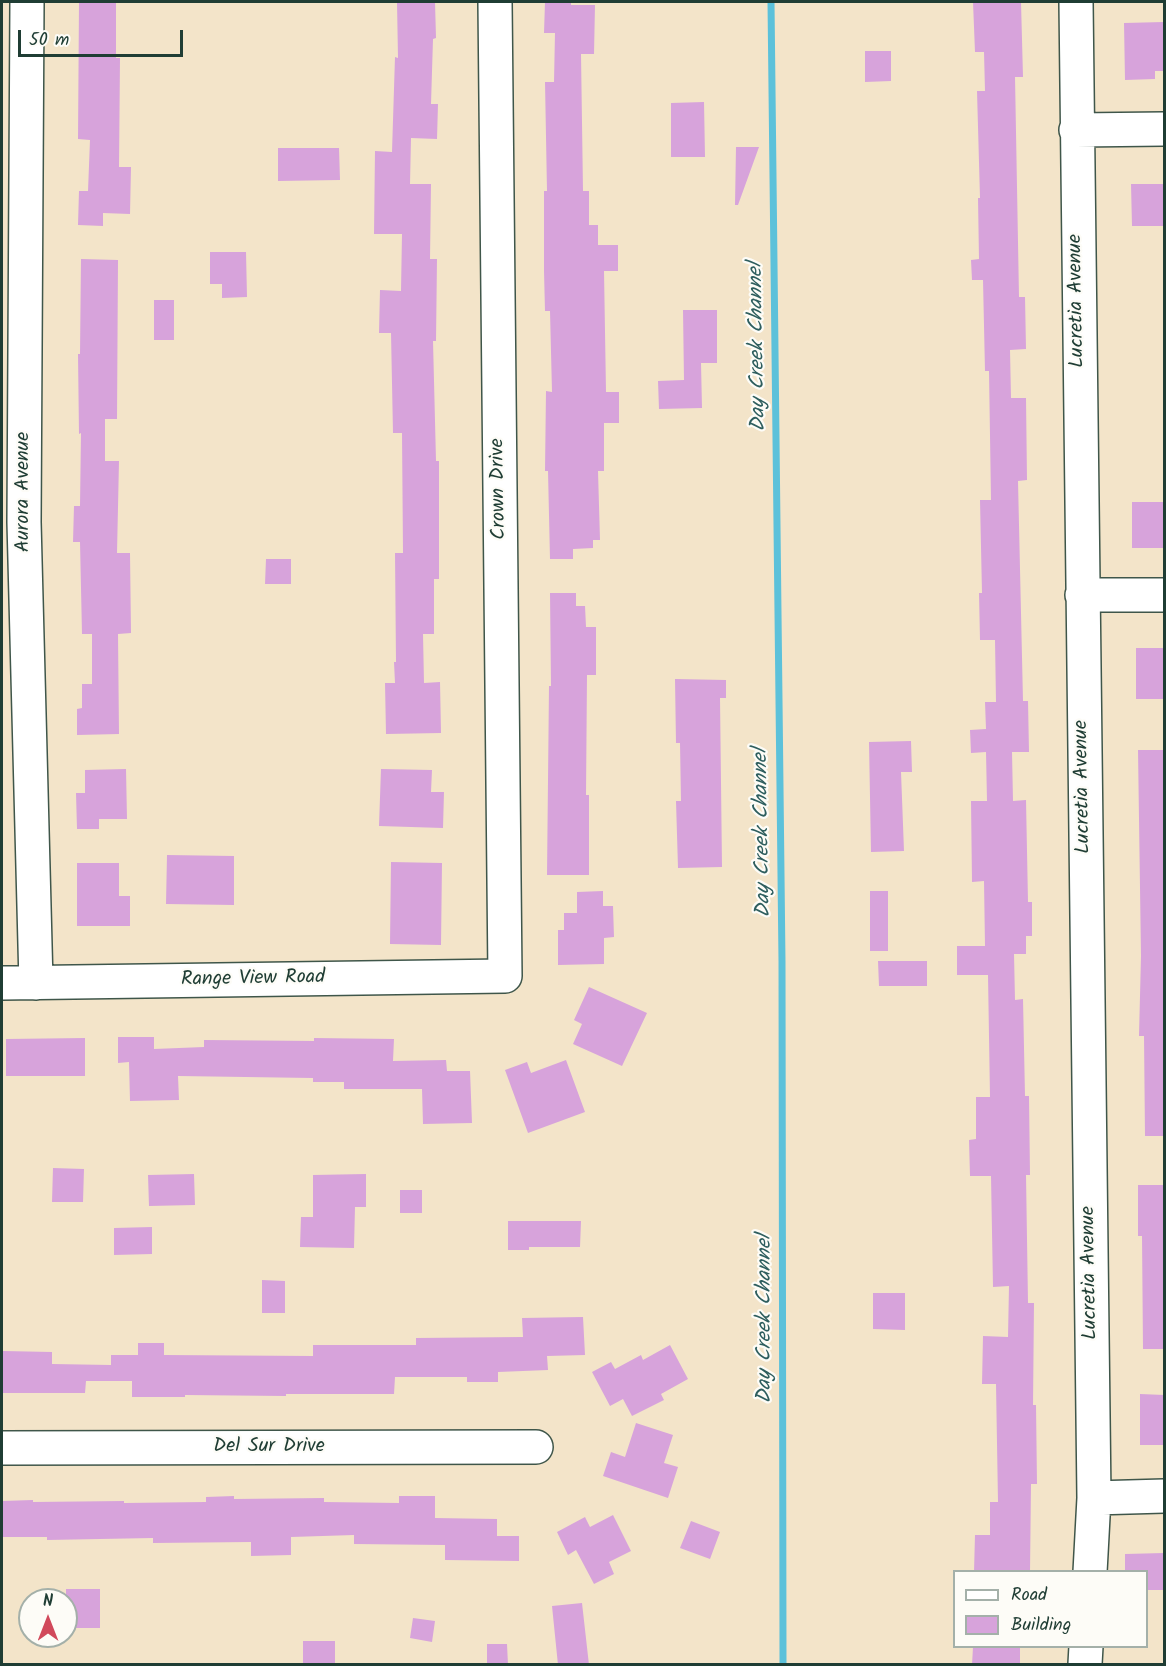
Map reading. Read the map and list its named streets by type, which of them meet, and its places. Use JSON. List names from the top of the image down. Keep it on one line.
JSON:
{"streets":{"street":["Lucretia Avenue","Crown Drive","Aurora Avenue","Range View Road","Del Sur Drive"]},"crossings":[["Crown Drive","Range View Road"],["Aurora Avenue","Range View Road"]],"water":["Day Creek Channel"],"legend":["Road","Building"],"scale_bar":"50 m","north":"top"}
